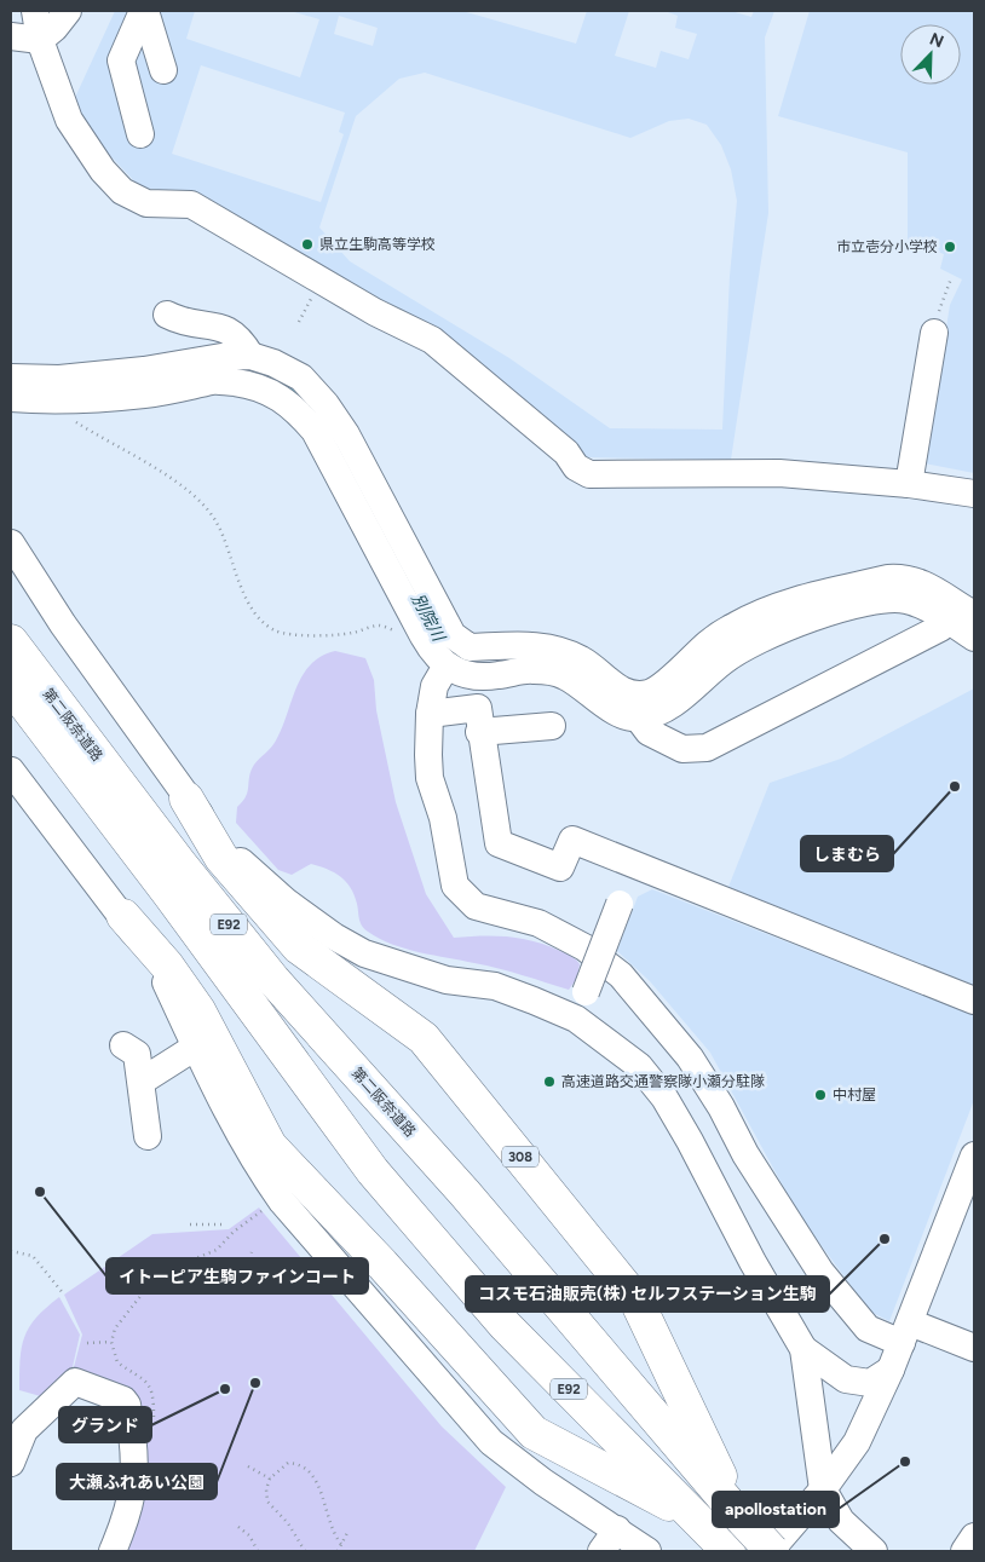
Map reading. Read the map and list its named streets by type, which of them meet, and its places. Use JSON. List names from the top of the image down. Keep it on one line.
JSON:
{"streets":{"highway":["第二阪奈道路","E92","308"]},"crossings":[["第二阪奈道路","308"]],"water":["別院川"],"places":["県立生駒高等学校","市立壱分小学校","しまむら","高速道路交通警察隊小瀬分駐隊","中村屋","イトーピア生駒ファインコート","コスモ石油販売(株) セルフステーション生駒","大瀬ふれあい公園","グランド","apollostation"],"north":"top right"}
